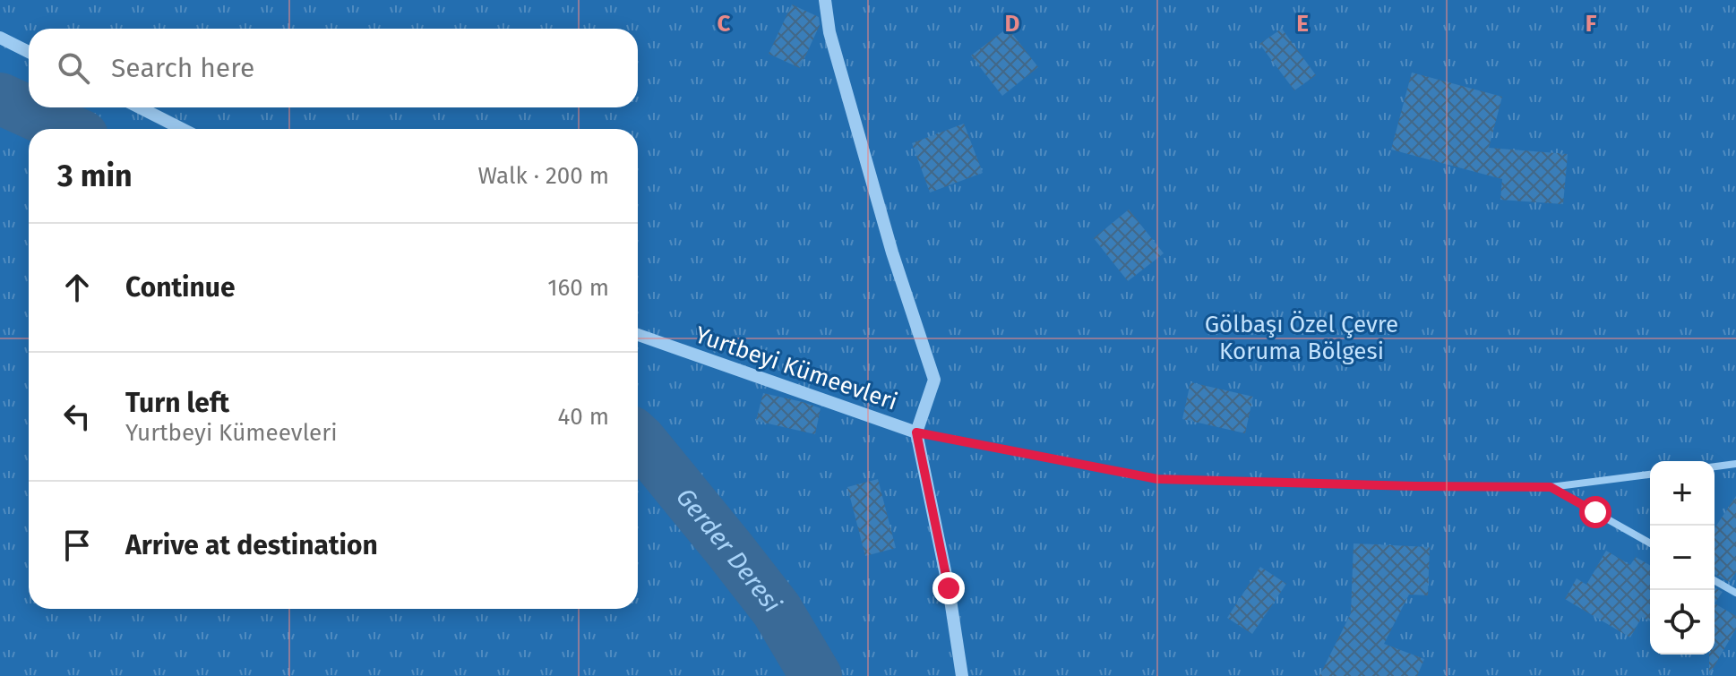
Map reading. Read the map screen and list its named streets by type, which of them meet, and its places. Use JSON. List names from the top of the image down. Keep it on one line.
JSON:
{"streets":{"street":["Yurtbeyi Kümeevleri"]},"water":["Gerder Deresi"],"parks":["Gölbaşı Özel Çevre Koruma Bölgesi"],"page":{"search":"Search here","heading":["3 min","Walk · 200 m"],"list":[["Continue","160 m"],["Turn left","Yurtbeyi Kümeevleri","40 m"],"Arrive at destination"],"map_buttons":["+","−"]},"grid":{"columns":["C","D","E","F"]}}
